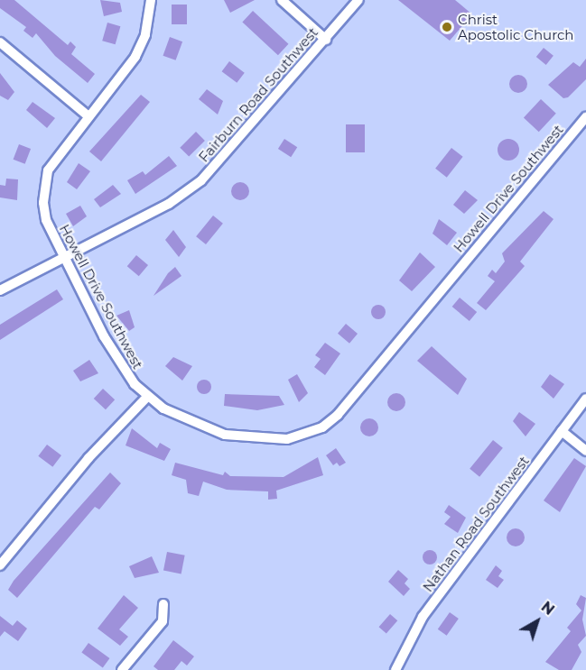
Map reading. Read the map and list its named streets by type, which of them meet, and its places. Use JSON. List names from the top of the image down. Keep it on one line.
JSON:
{"streets":{"street":["Fairburn Road Southwest","Howell Drive Southwest","Nathan Road Southwest"]},"crossings":[["Fairburn Road Southwest","Howell Drive Southwest"]],"places":["Christ Apostolic Church"],"north":"top right"}
